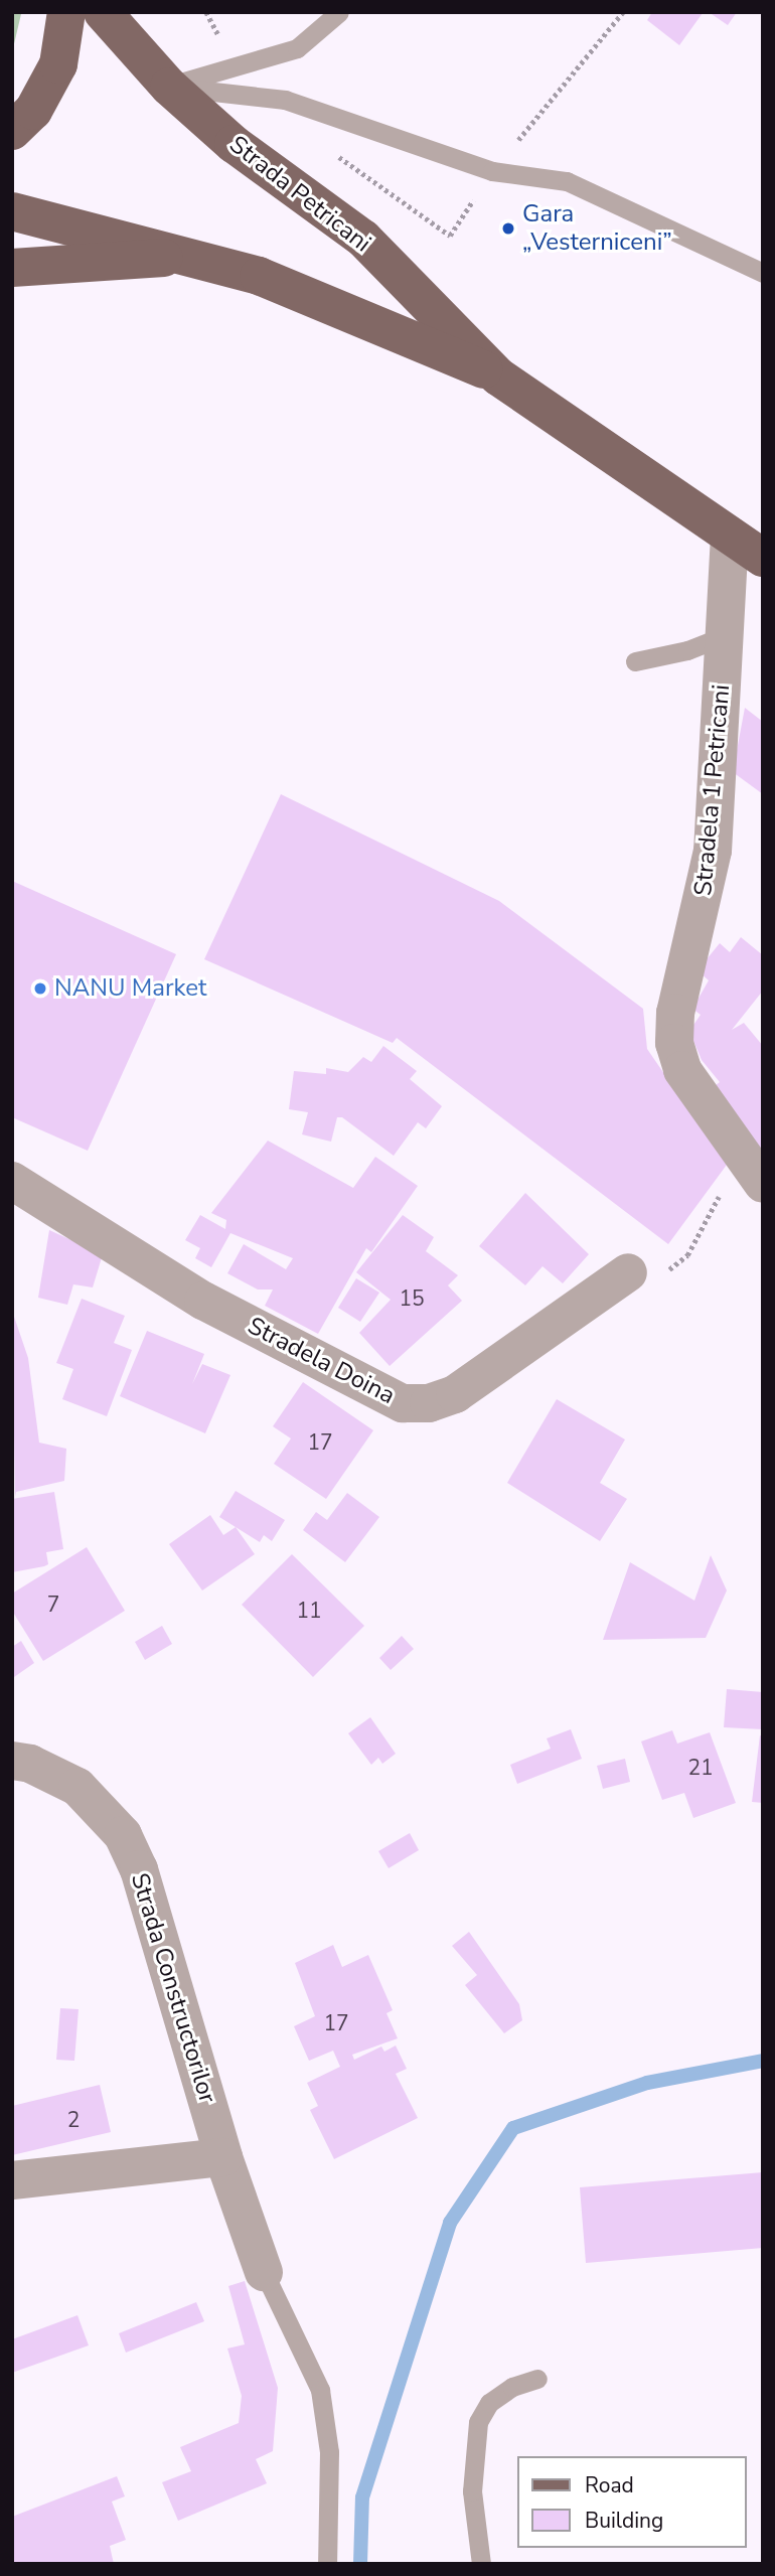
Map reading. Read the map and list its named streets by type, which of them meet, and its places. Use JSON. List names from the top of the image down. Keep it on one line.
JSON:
{"streets":{"main road":["Strada Petricani"],"street":["Stradela 1 Petricani","Stradela Doina","Strada Constructorilor"]},"crossings":[["Strada Petricani","Stradela 1 Petricani"]],"places":["Gara „Vesterniceni”","NANU Market"],"house_numbers":["15","17","7","11","21","17","2"],"legend":["Road","Building"]}
